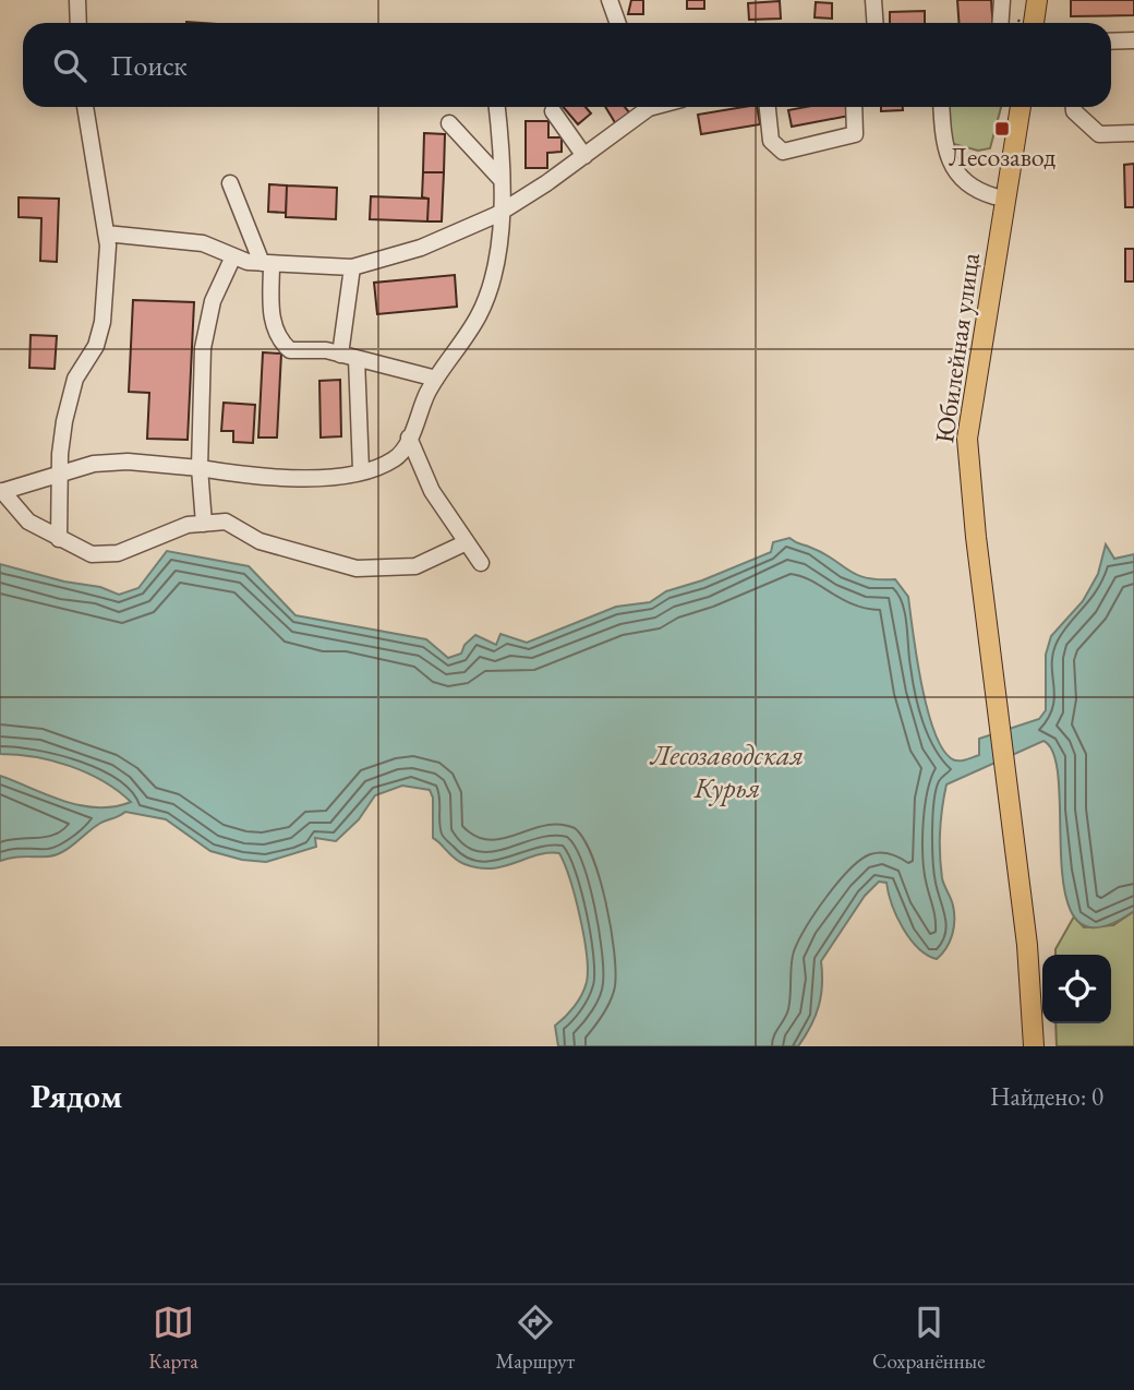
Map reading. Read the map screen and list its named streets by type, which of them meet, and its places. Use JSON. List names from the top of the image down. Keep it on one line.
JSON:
{"streets":{"main road":["Юбилейная улица"]},"water":["Лесозаводская Курья"],"places":{"transit":["Лесозавод"]},"page":{"search":"Поиск","heading":["Рядом","Найдено: 0"],"nav":["Карта","Маршрут","Сохранённые"]}}
